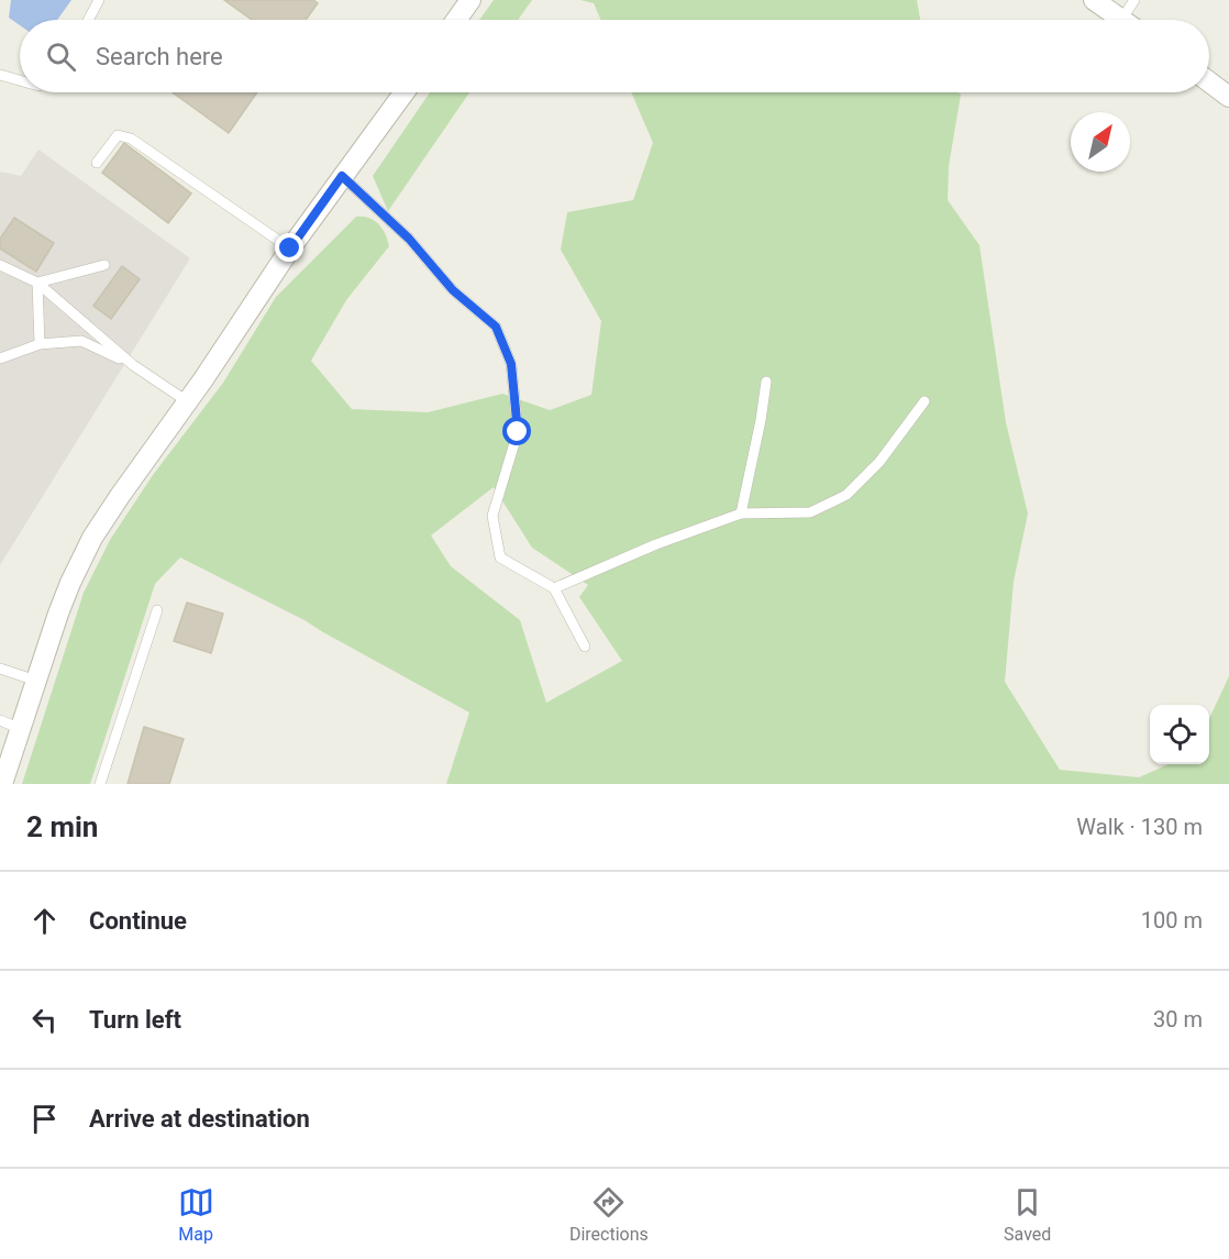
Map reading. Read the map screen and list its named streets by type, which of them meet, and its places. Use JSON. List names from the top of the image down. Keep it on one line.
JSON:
{"north":"top right","page":{"search":"Search here","heading":["2 min","Walk · 130 m"],"list":[["Continue","100 m"],["Turn left","30 m"],"Arrive at destination"],"nav":["Map","Directions","Saved"]}}
